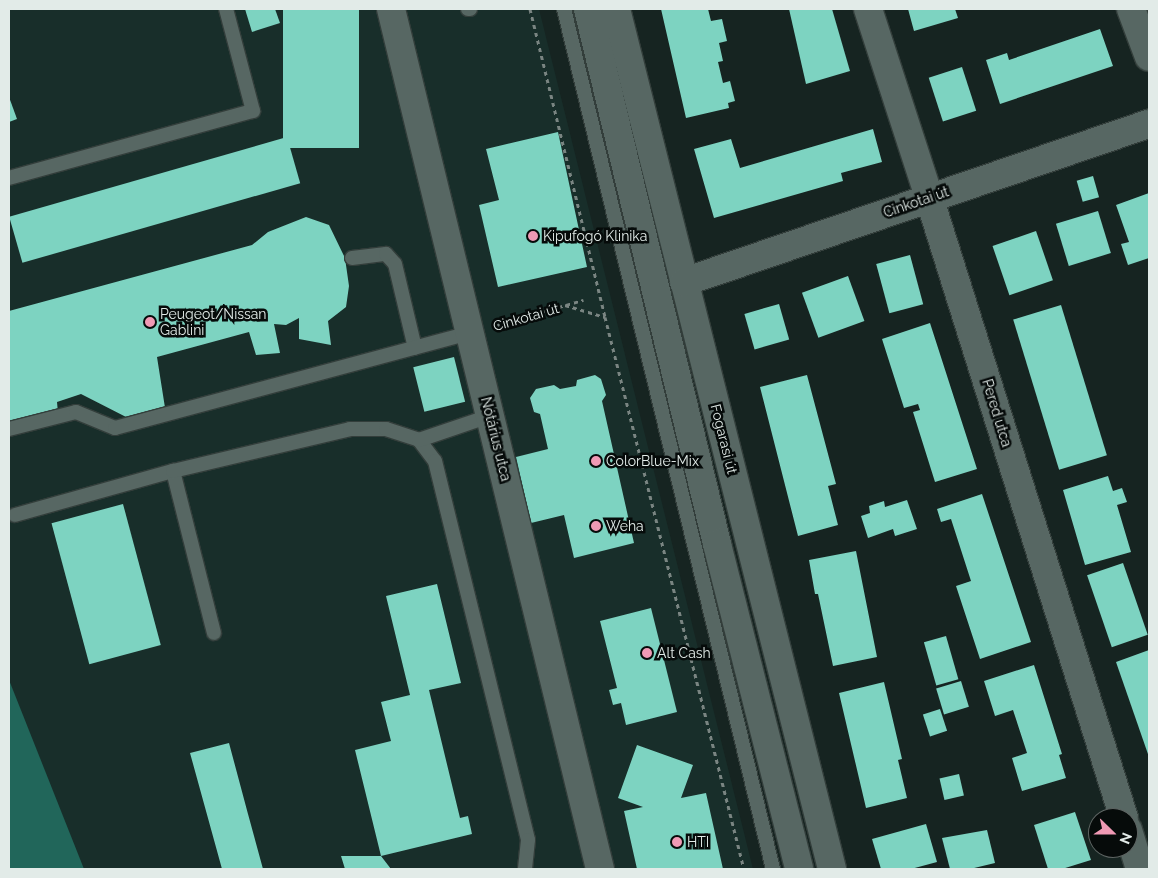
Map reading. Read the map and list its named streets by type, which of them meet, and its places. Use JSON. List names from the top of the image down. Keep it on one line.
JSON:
{"streets":{"street":["Cinkotai út","Pered utca","Nótárius utca","Fogarasi út"]},"crossings":[["Cinkotai út","Pered utca"],["Cinkotai út","Nótárius utca"],["Cinkotai út","Fogarasi út"]],"places":["Kipufogó Klinika","Peugeot/Nissan Gablini","ColorBlue-Mix","Weha","Alt Cash","HTI"],"north":"right"}
